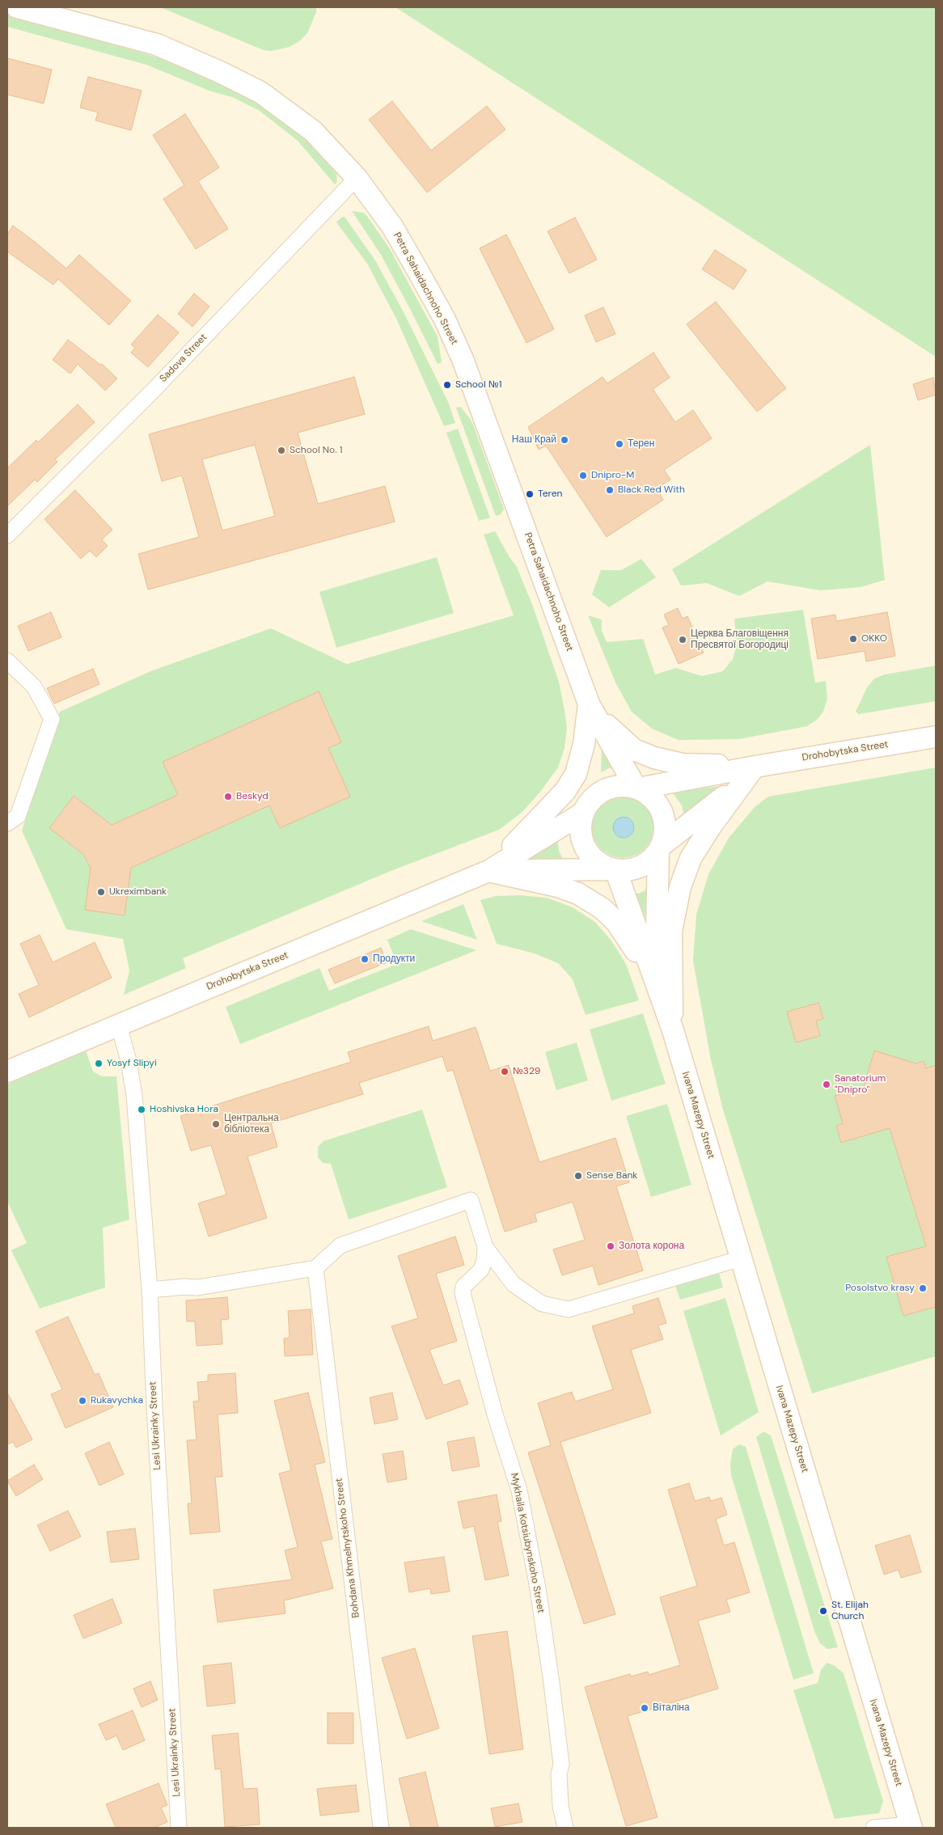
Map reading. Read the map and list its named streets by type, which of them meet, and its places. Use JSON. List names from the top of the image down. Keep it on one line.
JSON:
{"streets":{"street":["Petra Sahaidachnoho Street","Sadova Street","Drohobytska Street","Ivana Mazepy Street","Lesi Ukrainky Street","Mykhaila Kotsiubynskoho Street","Bohdana Khmelnytskoho Street"]},"crossings":[["Petra Sahaidachnoho Street","Sadova Street"],["Drohobytska Street","Lesi Ukrainky Street"]],"places":["School №1","Наш Край","Терен","School No. 1","Dnipro-M","Black Red With","Teren","OKKO","Церква Благовіщення Пресвятої Богородиці","Beskyd","Ukreximbank","Продукти","Yosyf Slipyi","№329","Sanatorium \"Dnipro\"","Hoshivska Hora","Центральна бібліотека","Sense Bank","Золота корона","Posolstvo krasy","Rukavychka","St. Elijah Church","Віталіна"]}
